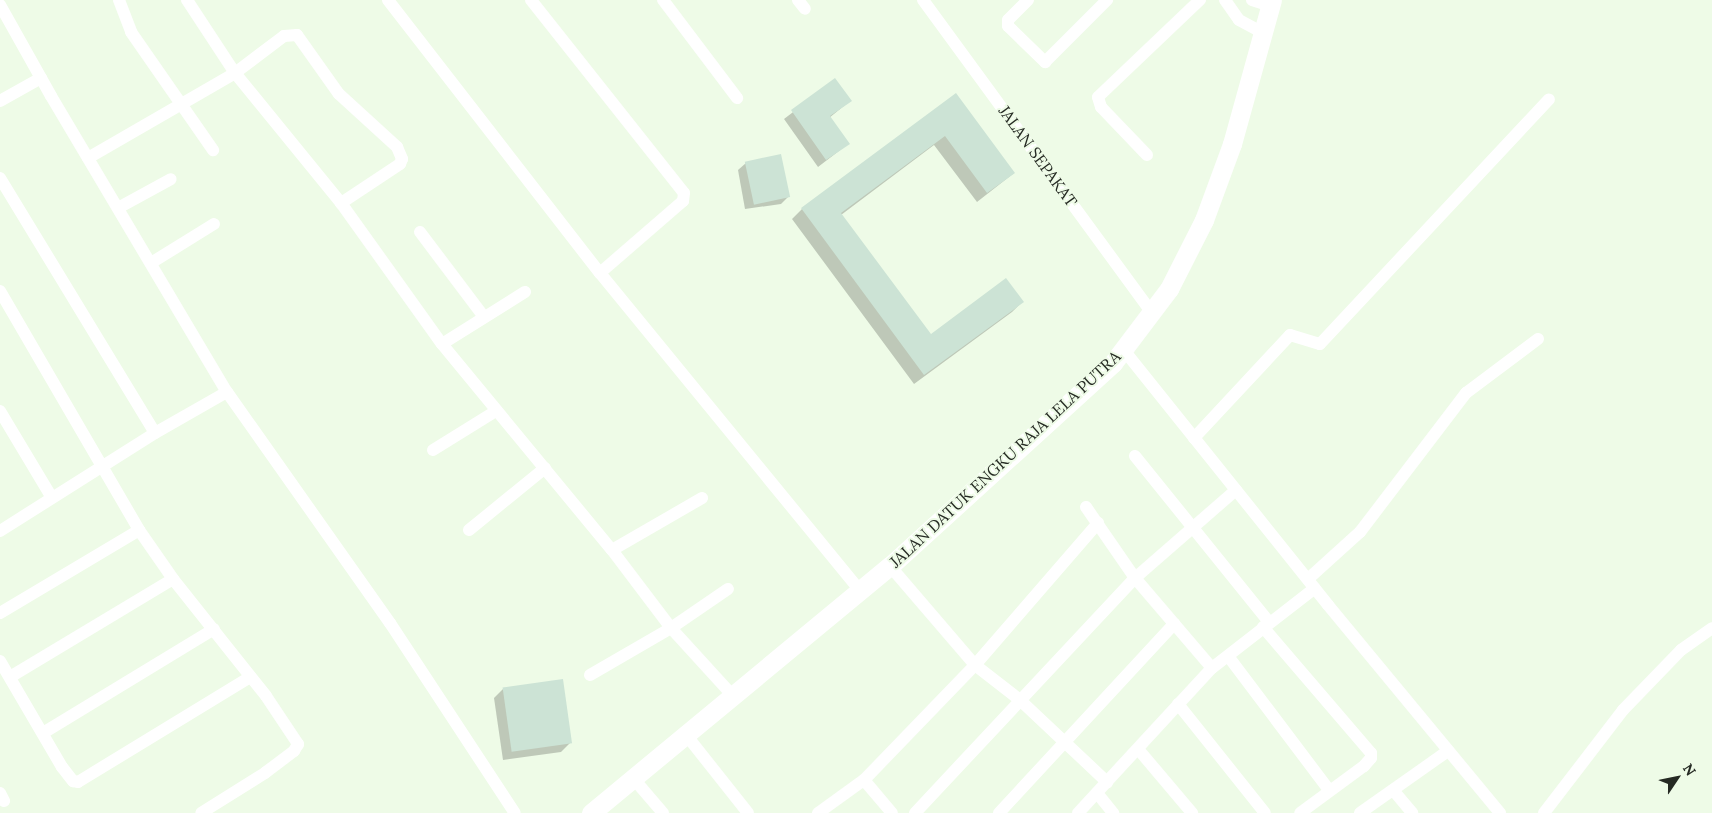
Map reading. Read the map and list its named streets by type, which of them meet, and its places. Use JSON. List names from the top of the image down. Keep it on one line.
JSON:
{"streets":{"street":["JALAN SEPAKAT","JALAN DATUK ENGKU RAJA LELA PUTRA"]},"crossings":[["JALAN SEPAKAT","JALAN DATUK ENGKU RAJA LELA PUTRA"]],"north":"top right"}
